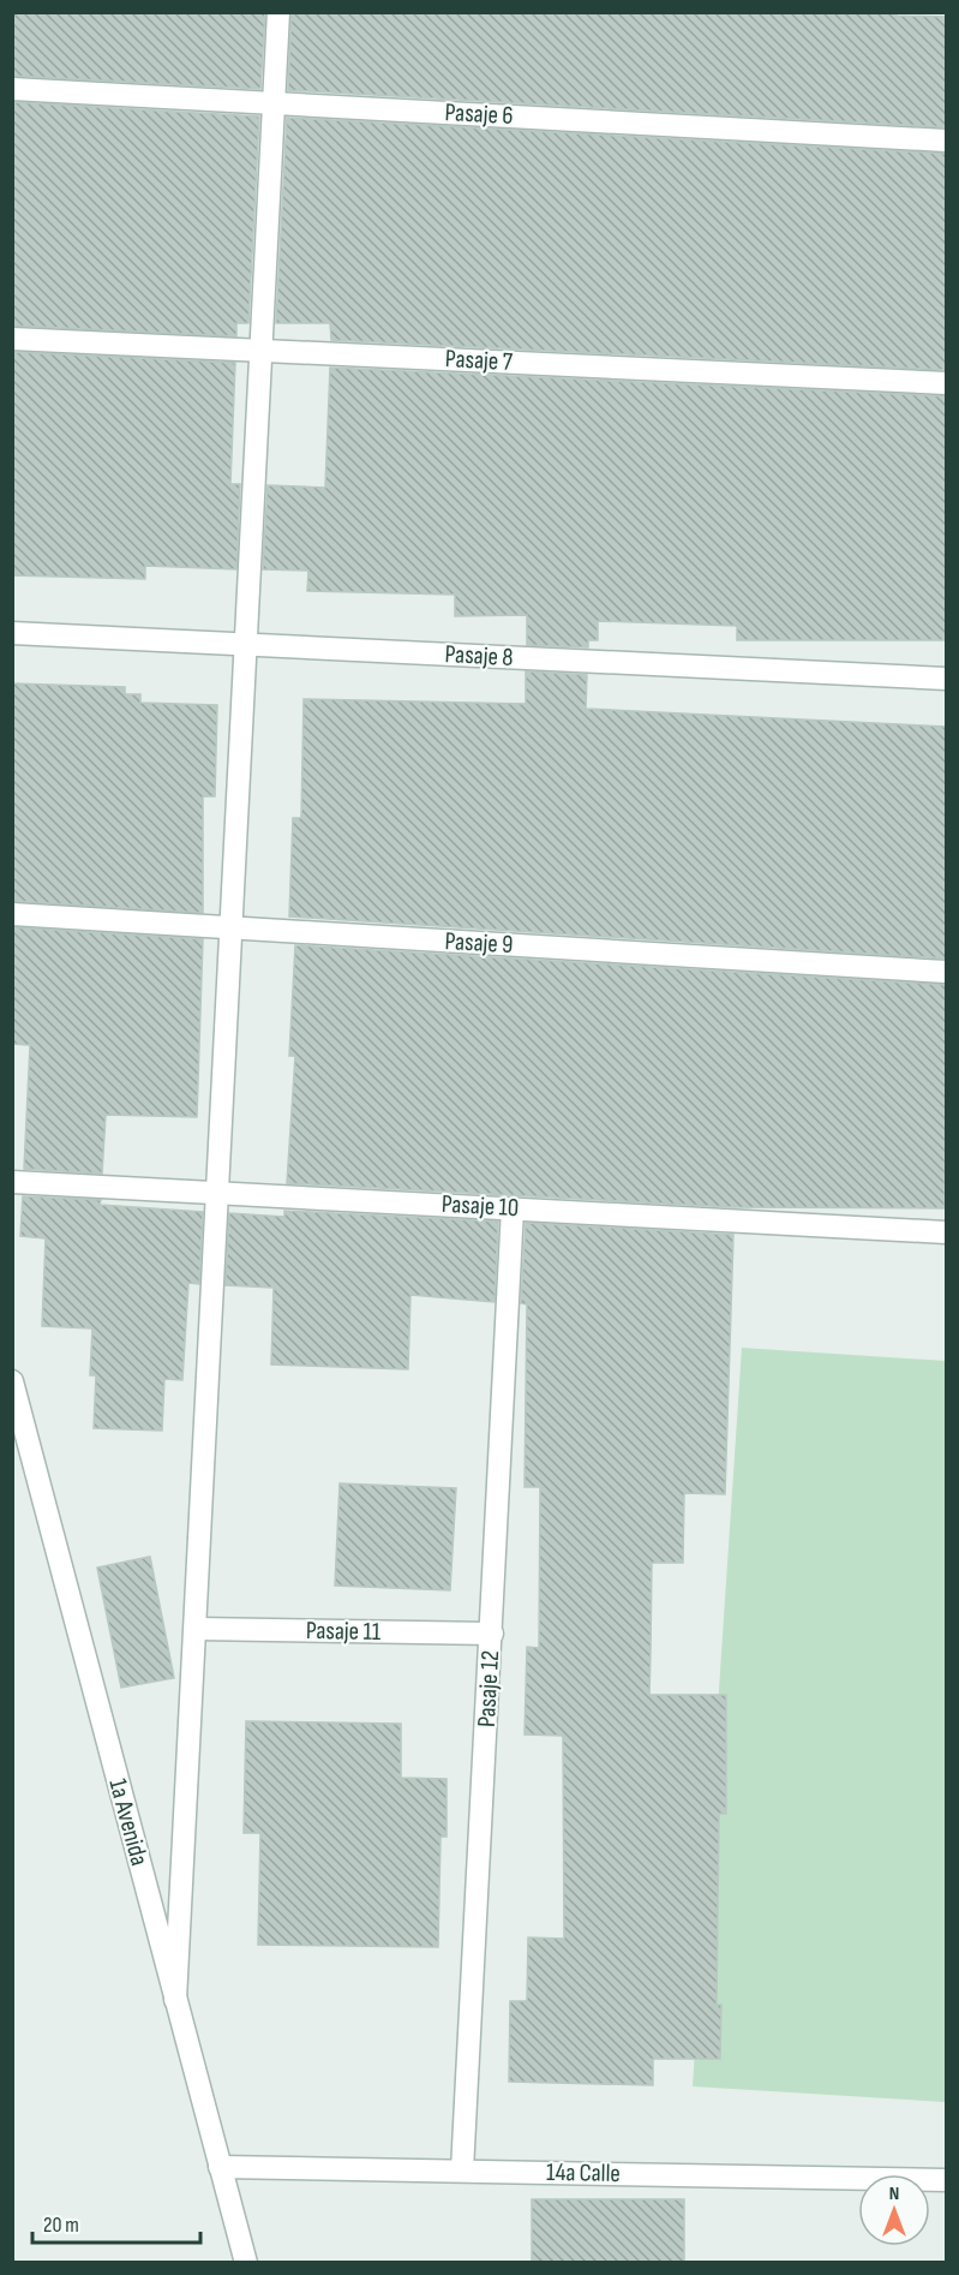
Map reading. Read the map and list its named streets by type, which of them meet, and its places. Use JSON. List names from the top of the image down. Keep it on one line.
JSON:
{"streets":{"street":["Pasaje 6","Pasaje 7","Pasaje 8","Pasaje 9","Pasaje 10","Pasaje 11","Pasaje 12","1a Avenida","14a Calle"]},"crossings":[["Pasaje 10","Pasaje 12"],["Pasaje 11","Pasaje 12"],["Pasaje 12","14a Calle"],["1a Avenida","14a Calle"]],"scale_bar":"20 m","north":"top"}
